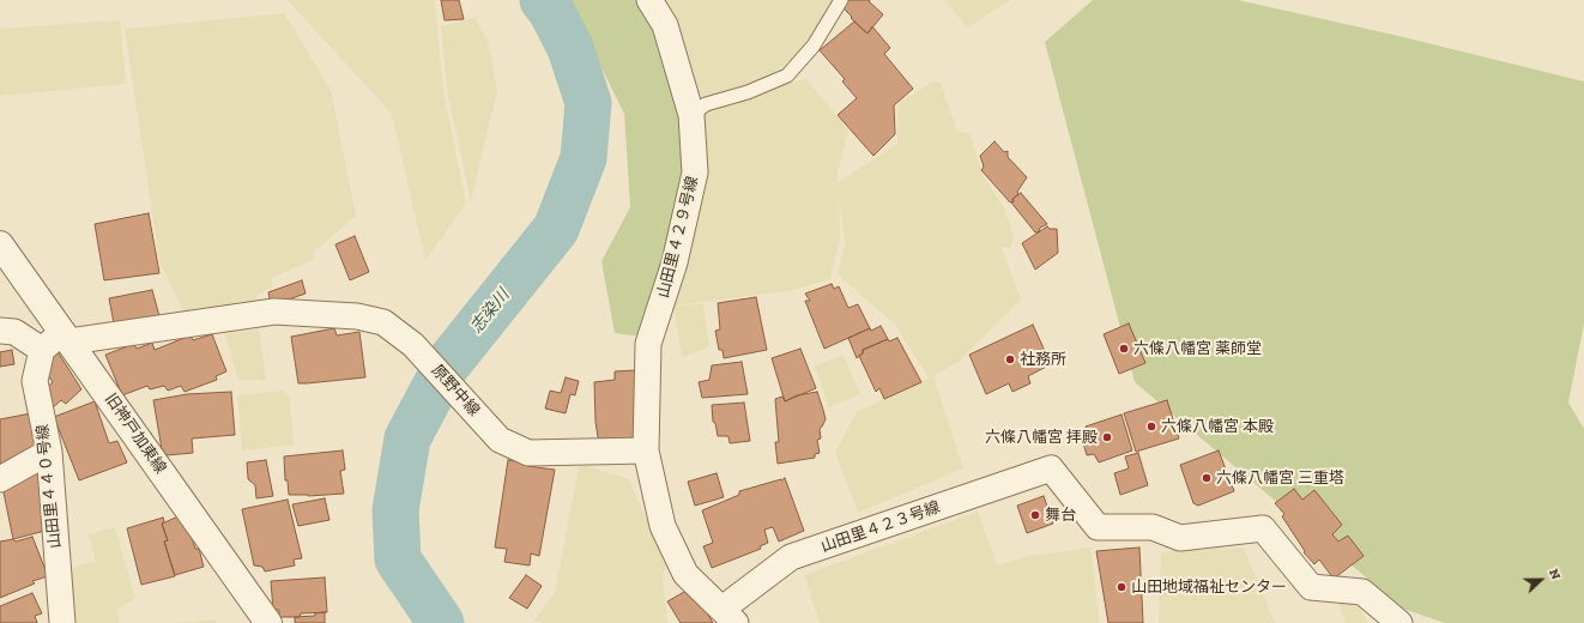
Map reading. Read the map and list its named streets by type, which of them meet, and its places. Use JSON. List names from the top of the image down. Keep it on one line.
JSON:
{"streets":{"street":["山田里４２９号線","原野中線","旧神戸加東線","山田里４４０号線","山田里４２３号線"]},"crossings":[["山田里４２９号線","原野中線"],["原野中線","旧神戸加東線"]],"water":["志染川"],"places":["六條八幡宮 薬師堂","社務所","六條八幡宮 本殿","六條八幡宮 拝殿","六條八幡宮 三重塔","舞台","山田地域福祉センター"],"north":"right"}
